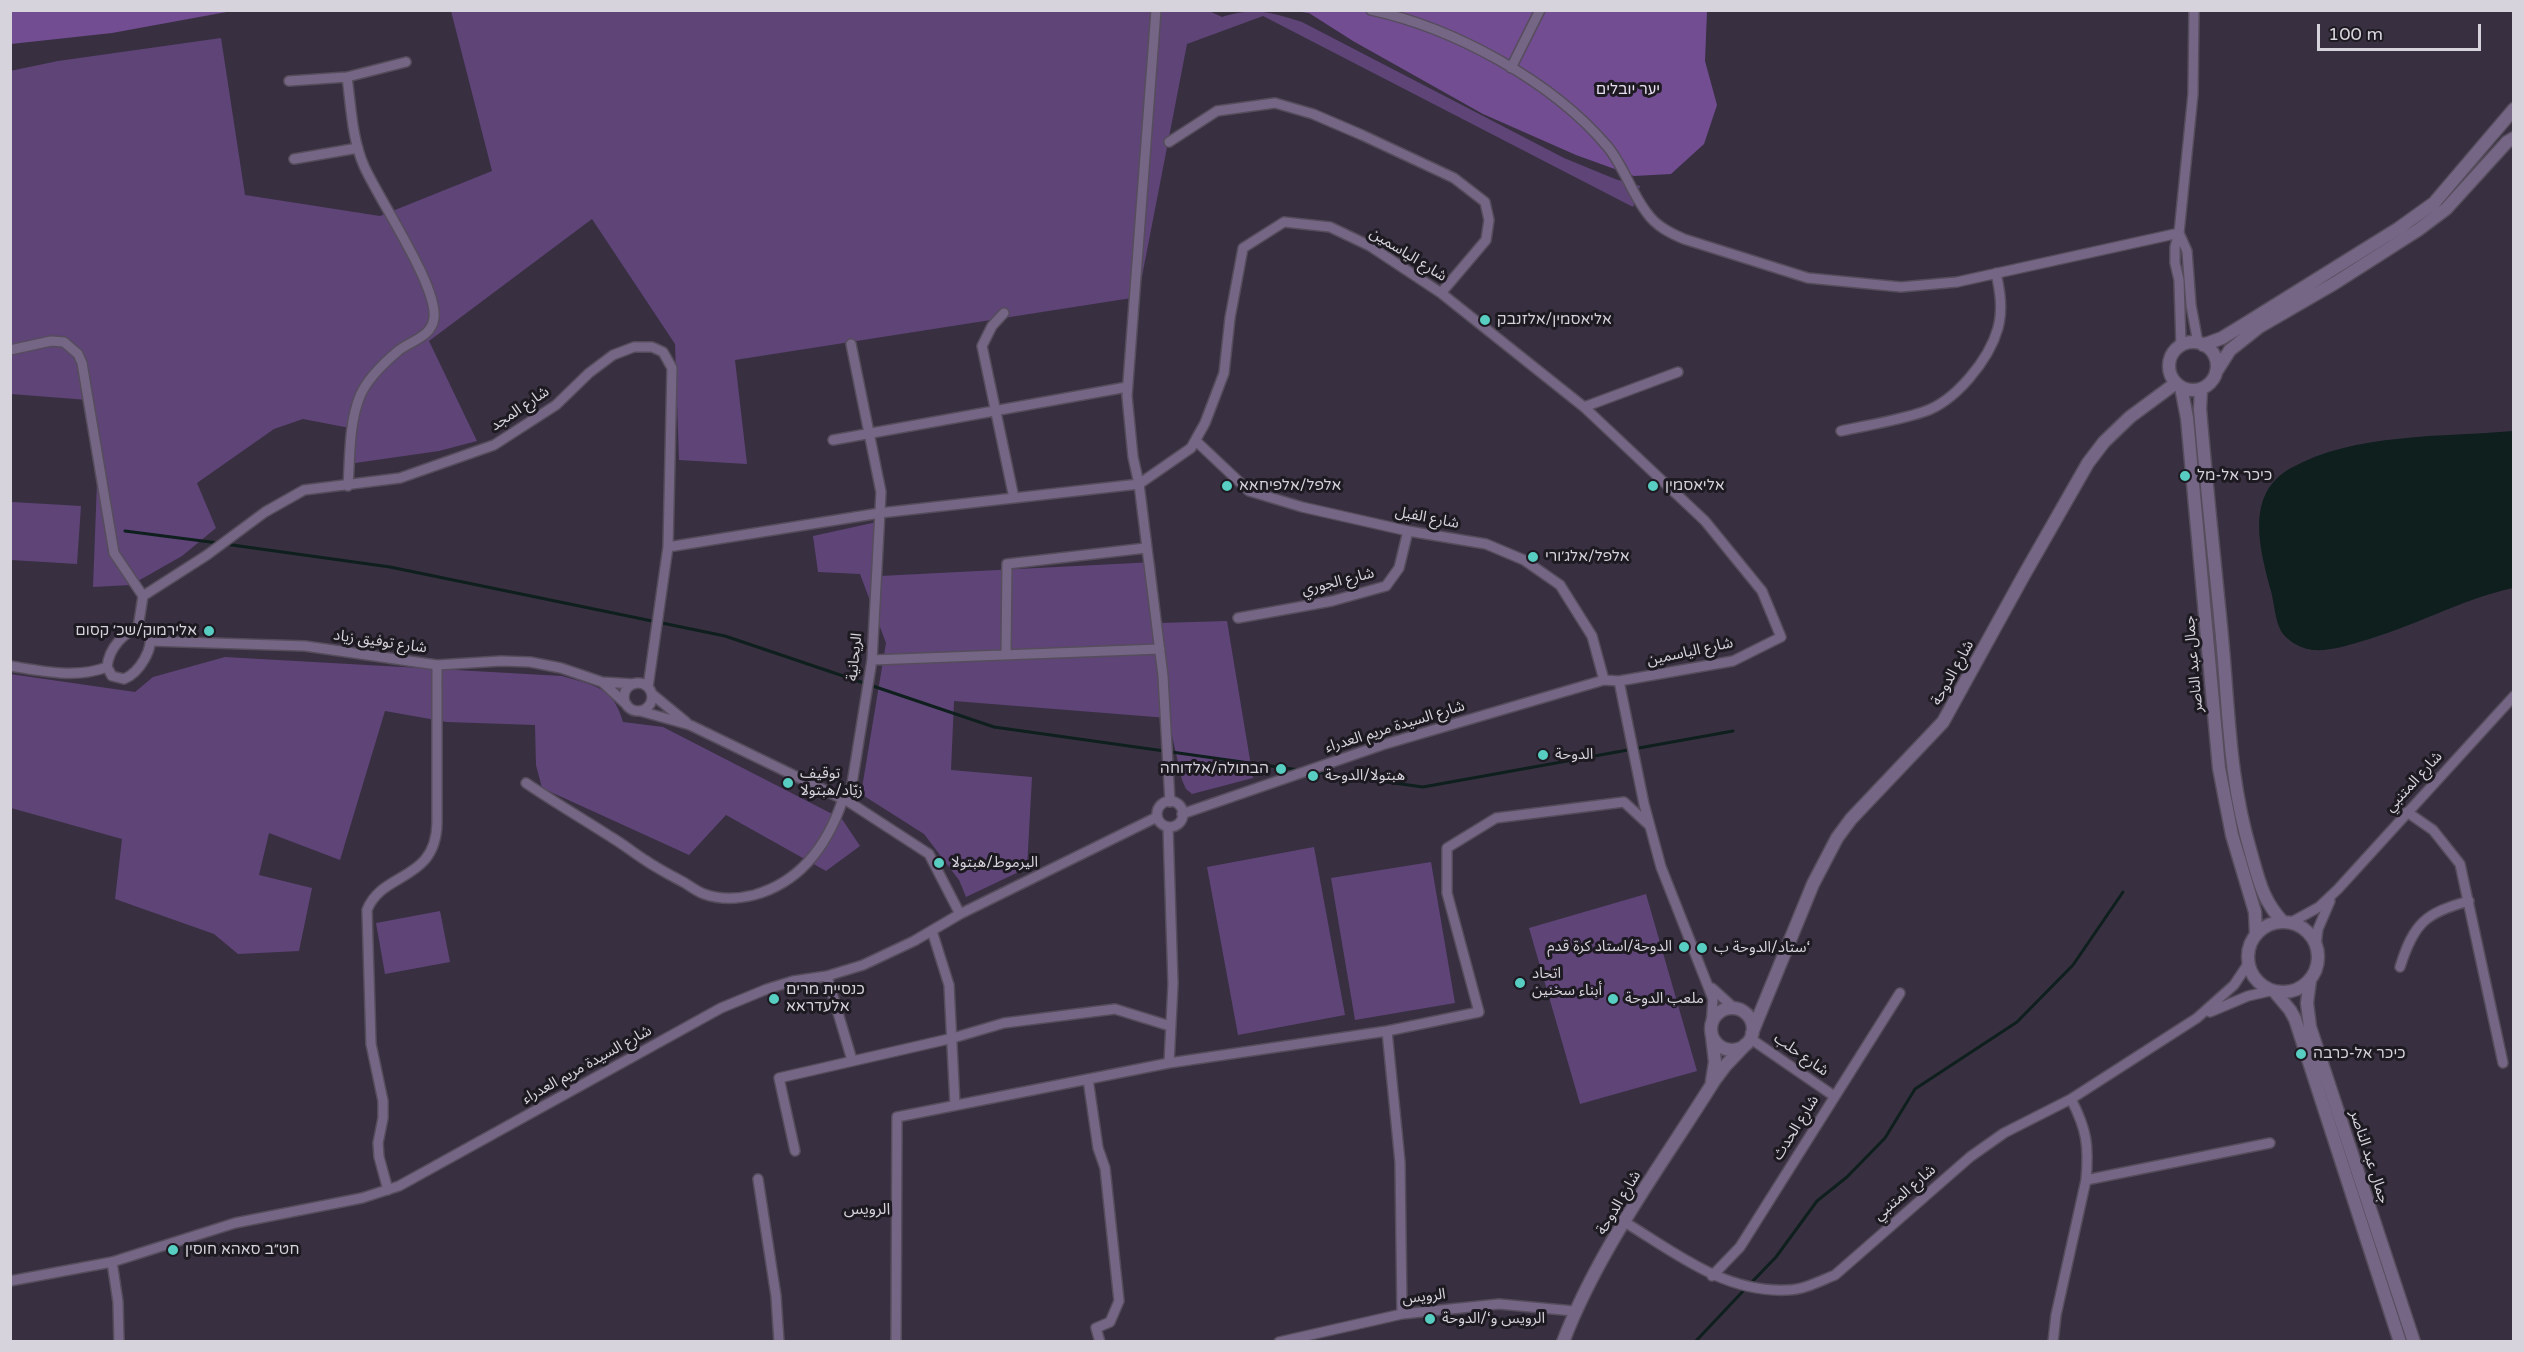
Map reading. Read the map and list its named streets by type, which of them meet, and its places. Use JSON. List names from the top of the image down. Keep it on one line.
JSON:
{"streets":{"street":["شارع الياسمين","شارع المجد","شارع الفيل","شارع الجوري","شارع توفيق زياد","الريحانية","جمال عبد الناصر","شارع الدوحة","شارع السيدة مريم العدراء","شارع المتنبي","شارع حلب","شارع الحدث","الرويس"]},"crossings":[["شارع الياسمين","شارع الفيل"],["شارع الياسمين","شارع السيدة مريم العدراء"],["شارع الفيل","شارع الجوري"],["شارع الفيل","شارع السيدة مريم العدراء"],["جمال عبد الناصر","شارع الدوحة"],["شارع الدوحة","شارع المتنبي"],["شارع الدوحة","شارع حلب"],["شارع الدوحة","الرويس"],["شارع المتنبي","شارع الحدث"],["شارع حلب","شارع الحدث"]],"districts":["الرويس"],"parks":["יער יובלים"],"places":["אליאסמין/אלזנבק","כיכר אל-מל","אלפל/אלפיחאא","אליאסמין","אלפל/אלג׳ורי","אלירמוק/שכ׳ קסום","الدوحة","הבתולה/אלדוחה","هبتولا/الدوحة","توقيف زيّاد/هبتولا","اليرموط/هبتولا","الدوحة/استاد كرة قدم","ستاد/الدوحة ب‘","اتحاد أبناء سخنين","כנסיית מרים אלעדראא","ملعب الدوحة","כיכר אל-כרבה","חט״ב סאהא חוסין","الرويس و‘/الدوحة"],"scale_bar":"100 m"}
